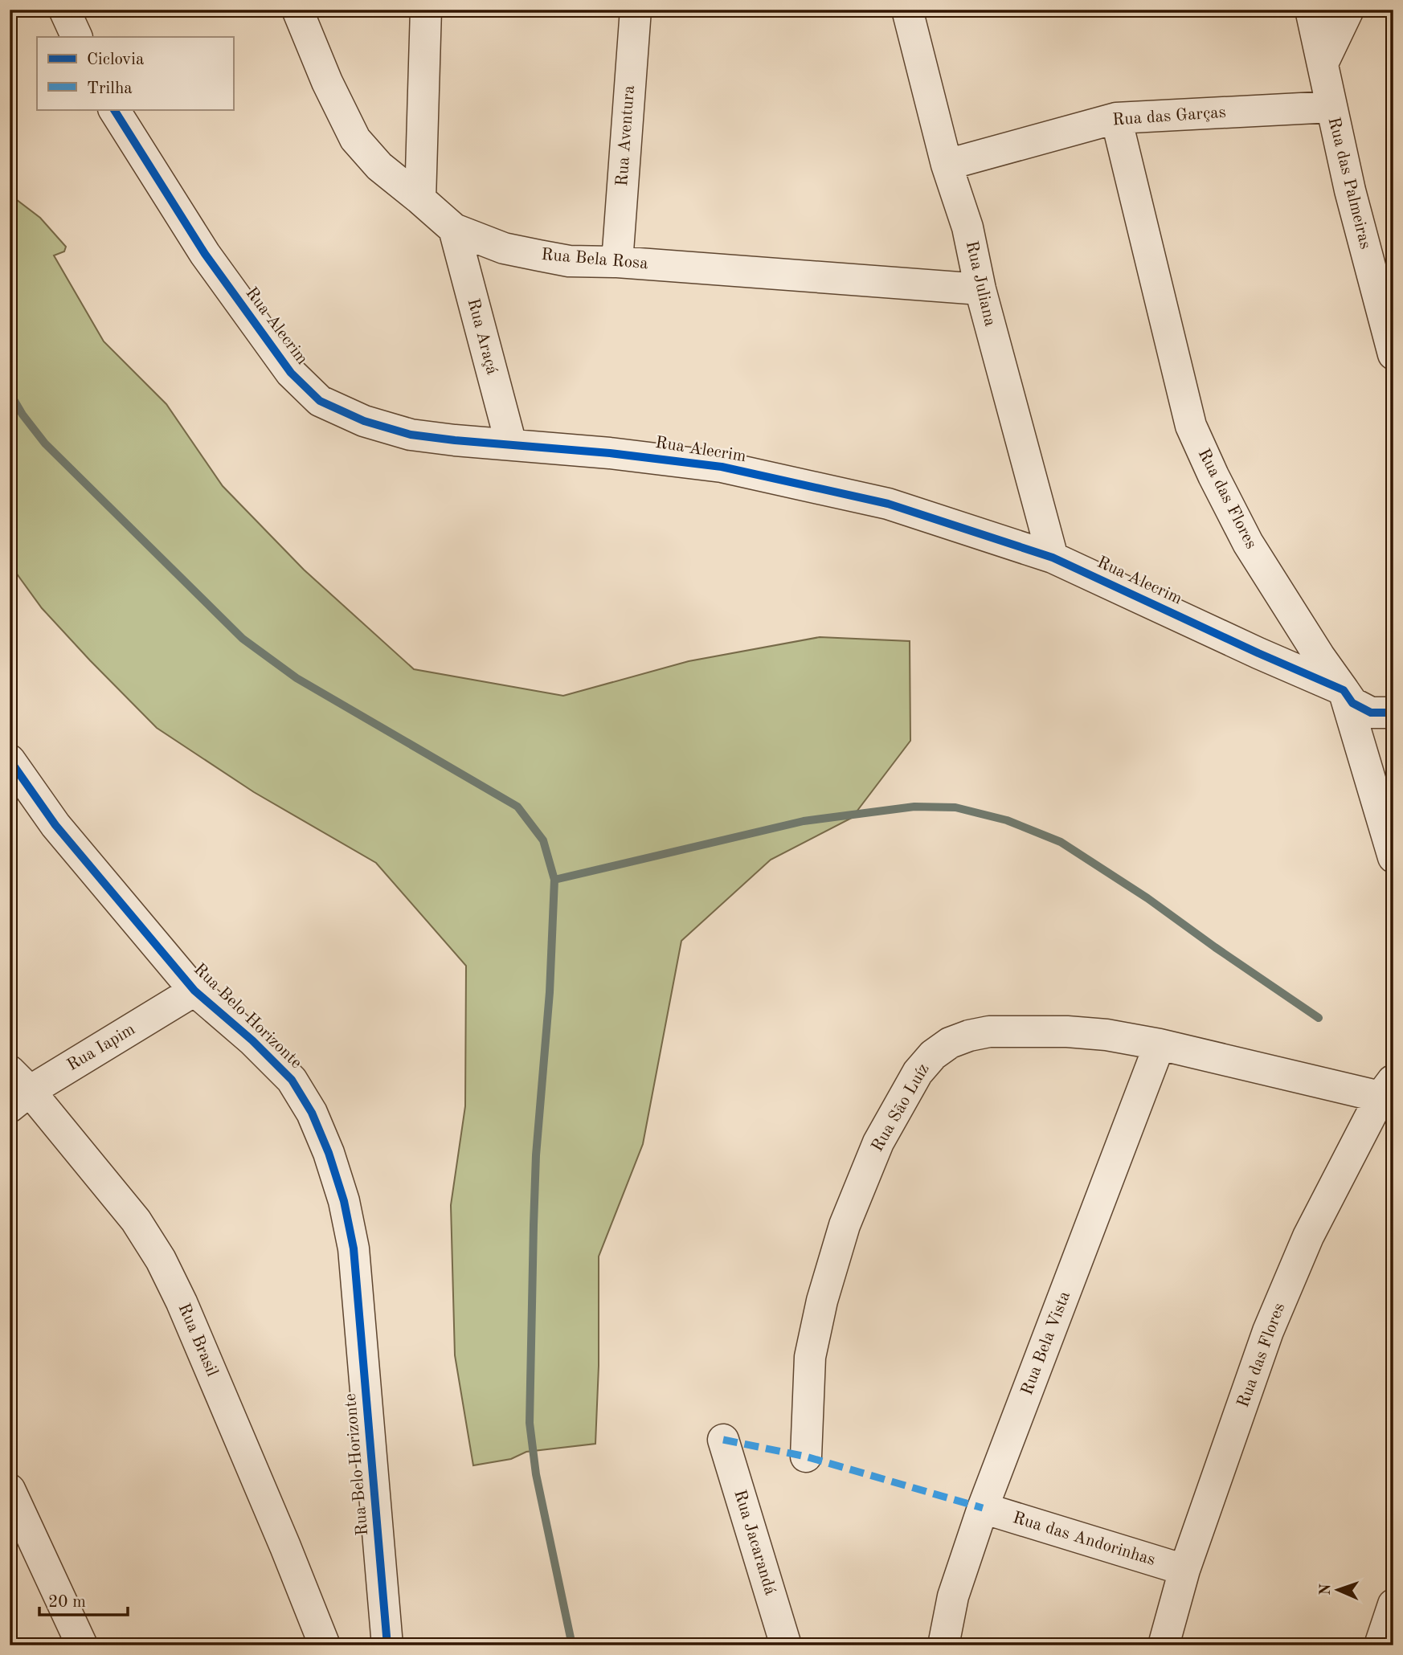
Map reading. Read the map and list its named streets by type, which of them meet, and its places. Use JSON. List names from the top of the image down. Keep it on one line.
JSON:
{"streets":{"street":["Rua das Garças","Rua Aventura","Rua das Palmeiras","Rua Bela Rosa","Rua Juliana","Rua Alecrim","Rua Araçá","Rua das Flores","Rua Belo Horizonte","Rua Iapim","Rua São Luíz","Rua Brasil","Rua Bela Vista","Rua das Andorinhas","Rua Jacarandá"]},"crossings":[["Rua das Garças","Rua das Palmeiras"],["Rua das Garças","Rua Juliana"],["Rua das Garças","Rua das Flores"],["Rua Aventura","Rua Bela Rosa"],["Rua Bela Rosa","Rua Juliana"],["Rua Bela Rosa","Rua Araçá"],["Rua Juliana","Rua Alecrim"],["Rua Alecrim","Rua Araçá"],["Rua Alecrim","Rua das Flores"],["Rua das Flores","Rua São Luíz"],["Rua das Flores","Rua das Andorinhas"],["Rua Belo Horizonte","Rua Iapim"],["Rua Iapim","Rua Brasil"],["Rua São Luíz","Rua Bela Vista"],["Rua Bela Vista","Rua das Andorinhas"]],"legend":["Ciclovia","Trilha"],"scale_bar":"20 m","north":"left"}
